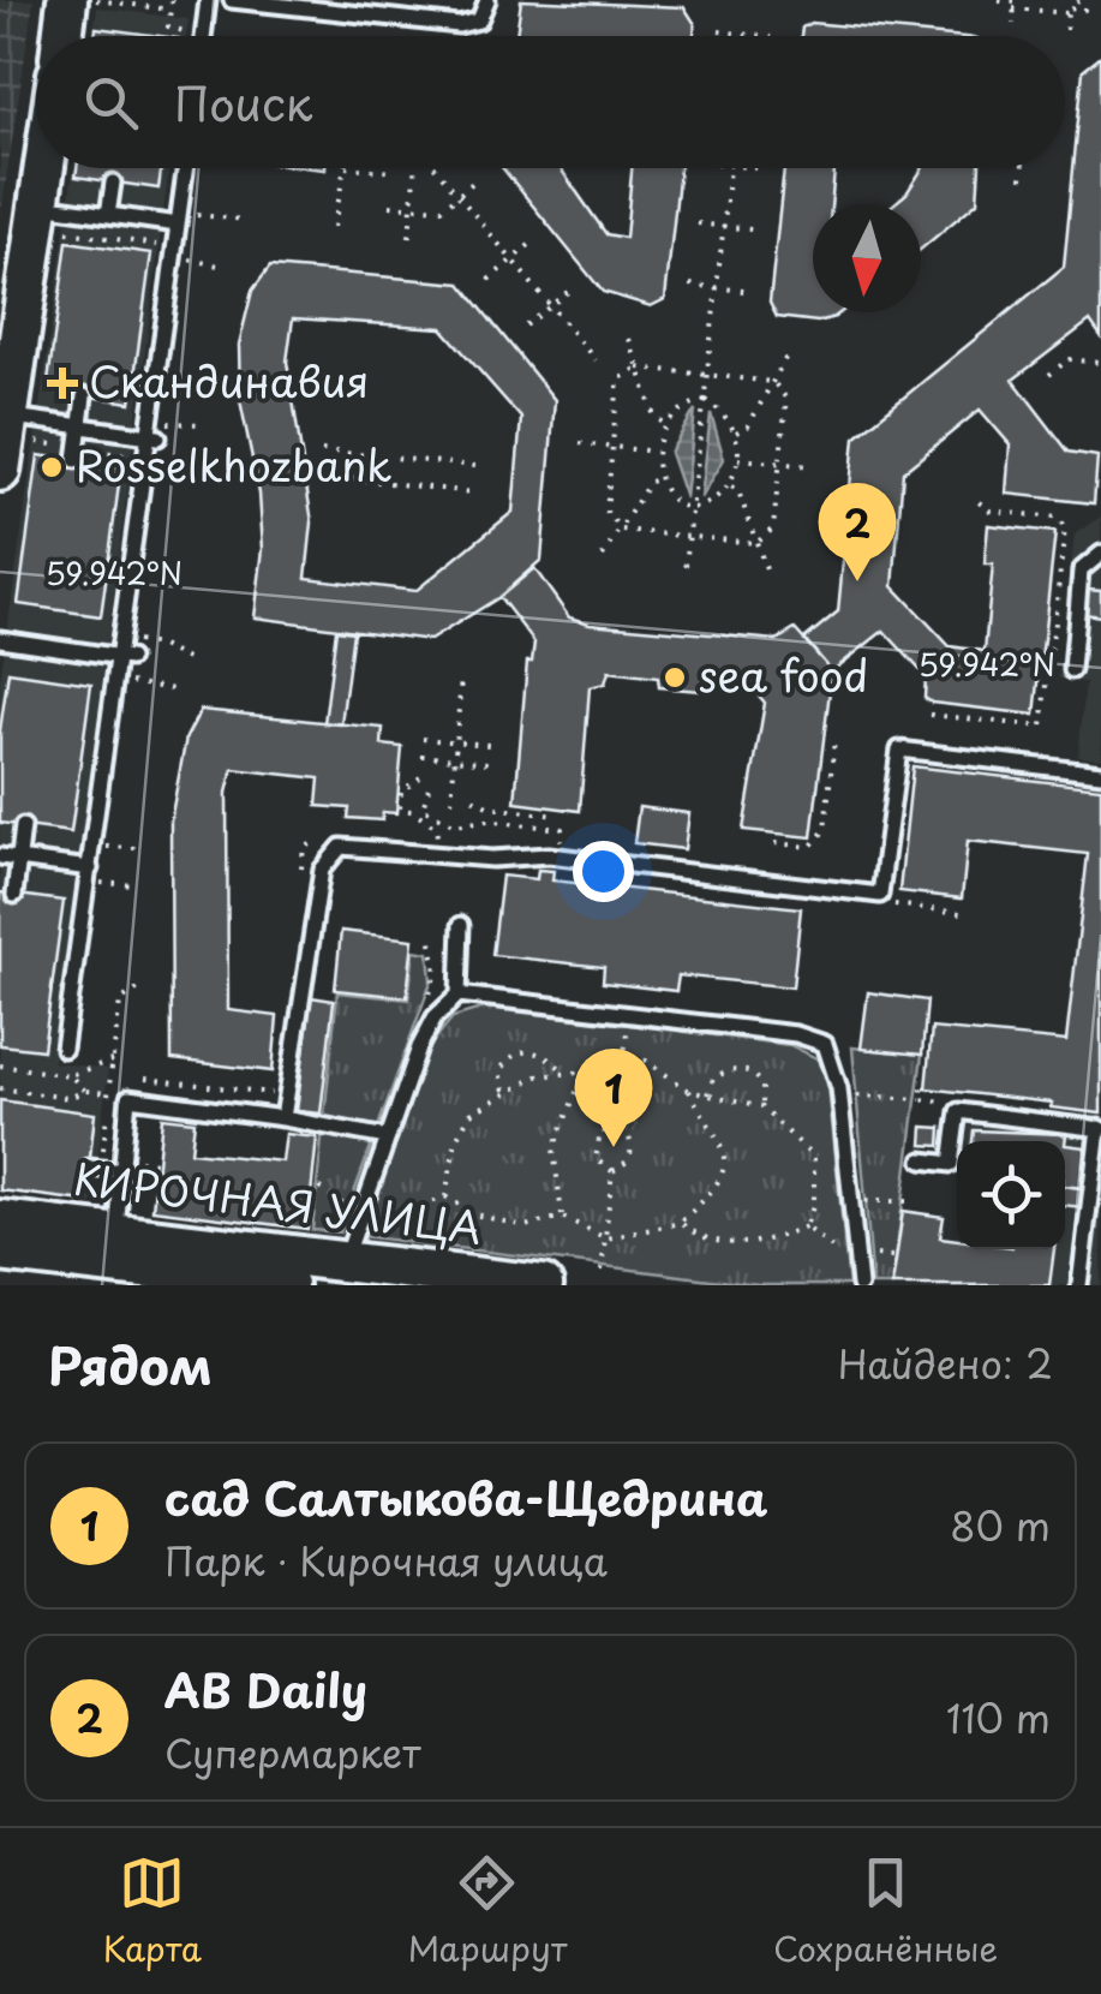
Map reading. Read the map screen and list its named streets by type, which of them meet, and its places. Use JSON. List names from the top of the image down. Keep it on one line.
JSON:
{"streets":{"main road":["КИРОЧНАЯ УЛИЦА"]},"places":{"health":["Скандинавия"],"other":["Rosselkhozbank","sea food"]},"north":"bottom","page":{"search":"Поиск","pins":["2","1"],"heading":["Рядом","Найдено: 2"],"list":[{"mark":"1","name":"сад Салтыкова-Щедрина","note":"Парк · Кирочная улица","value":"80 m"},{"mark":"2","name":"АВ Daily","note":"Супермаркет","value":"110 m"}],"nav":["Карта","Маршрут","Сохранённые"]},"coordinates":["59.942°N"]}
